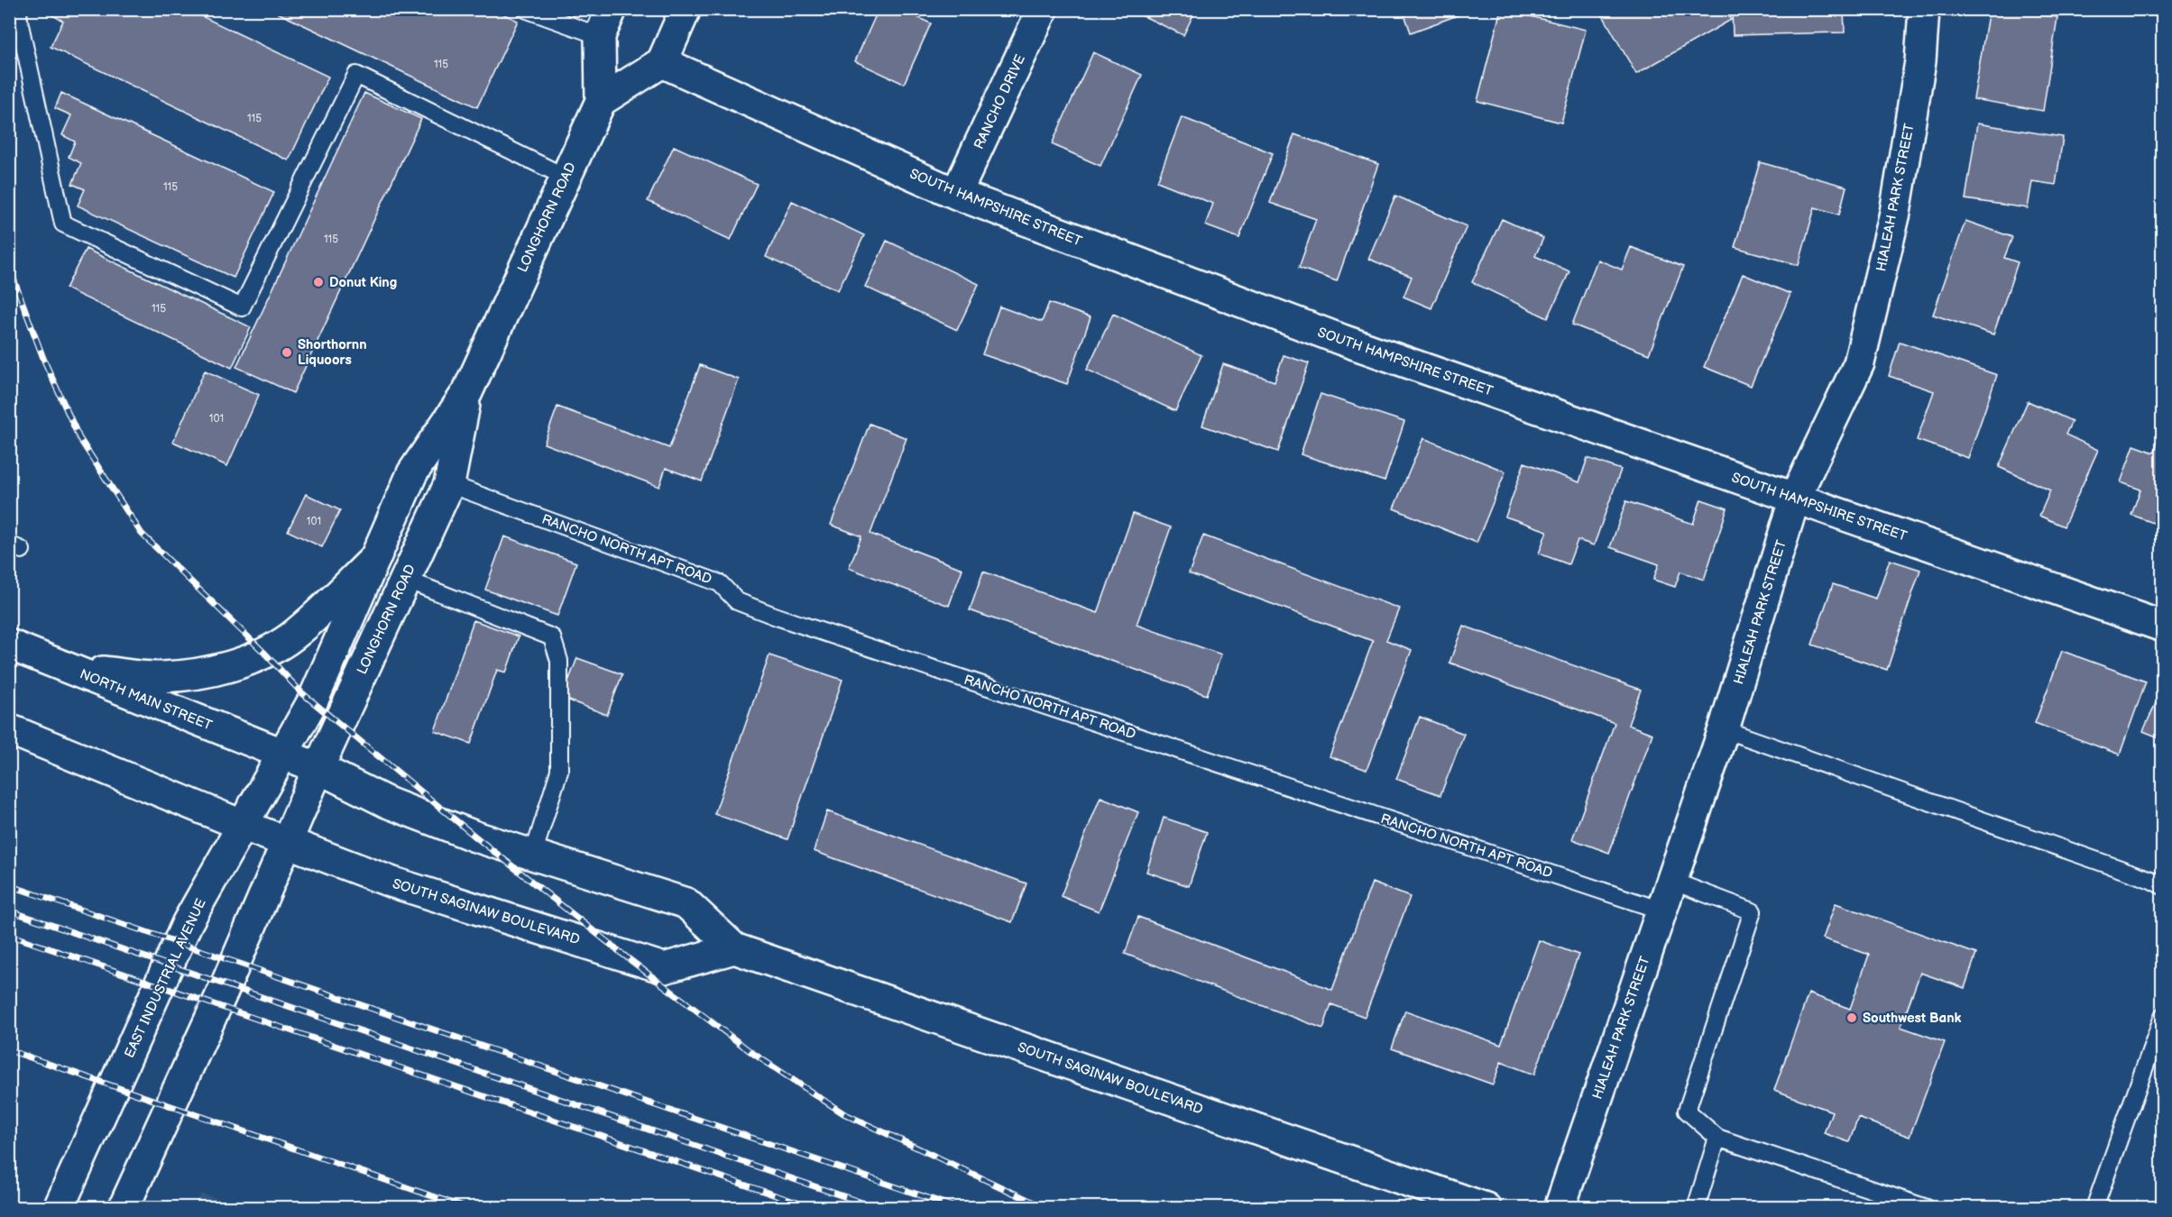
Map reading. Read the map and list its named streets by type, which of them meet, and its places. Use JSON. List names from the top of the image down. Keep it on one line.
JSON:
{"streets":{"main road":["RANCHO DRIVE","HIALEAH PARK STREET","SOUTH HAMPSHIRE STREET","LONGHORN ROAD","NORTH MAIN STREET","SOUTH SAGINAW BOULEVARD","EAST INDUSTRIAL AVENUE"],"lane":["RANCHO NORTH APT ROAD"]},"crossings":[["RANCHO DRIVE","SOUTH HAMPSHIRE STREET"],["HIALEAH PARK STREET","SOUTH HAMPSHIRE STREET"],["HIALEAH PARK STREET","RANCHO NORTH APT ROAD"],["LONGHORN ROAD","RANCHO NORTH APT ROAD"],["LONGHORN ROAD","NORTH MAIN STREET"],["LONGHORN ROAD","SOUTH SAGINAW BOULEVARD"],["LONGHORN ROAD","EAST INDUSTRIAL AVENUE"],["NORTH MAIN STREET","SOUTH SAGINAW BOULEVARD"],["NORTH MAIN STREET","EAST INDUSTRIAL AVENUE"],["SOUTH SAGINAW BOULEVARD","EAST INDUSTRIAL AVENUE"]],"places":["Donut King","Shorthornn Liquoors","Southwest Bank"],"house_numbers":["115","115","115","115","115","101","101"]}
